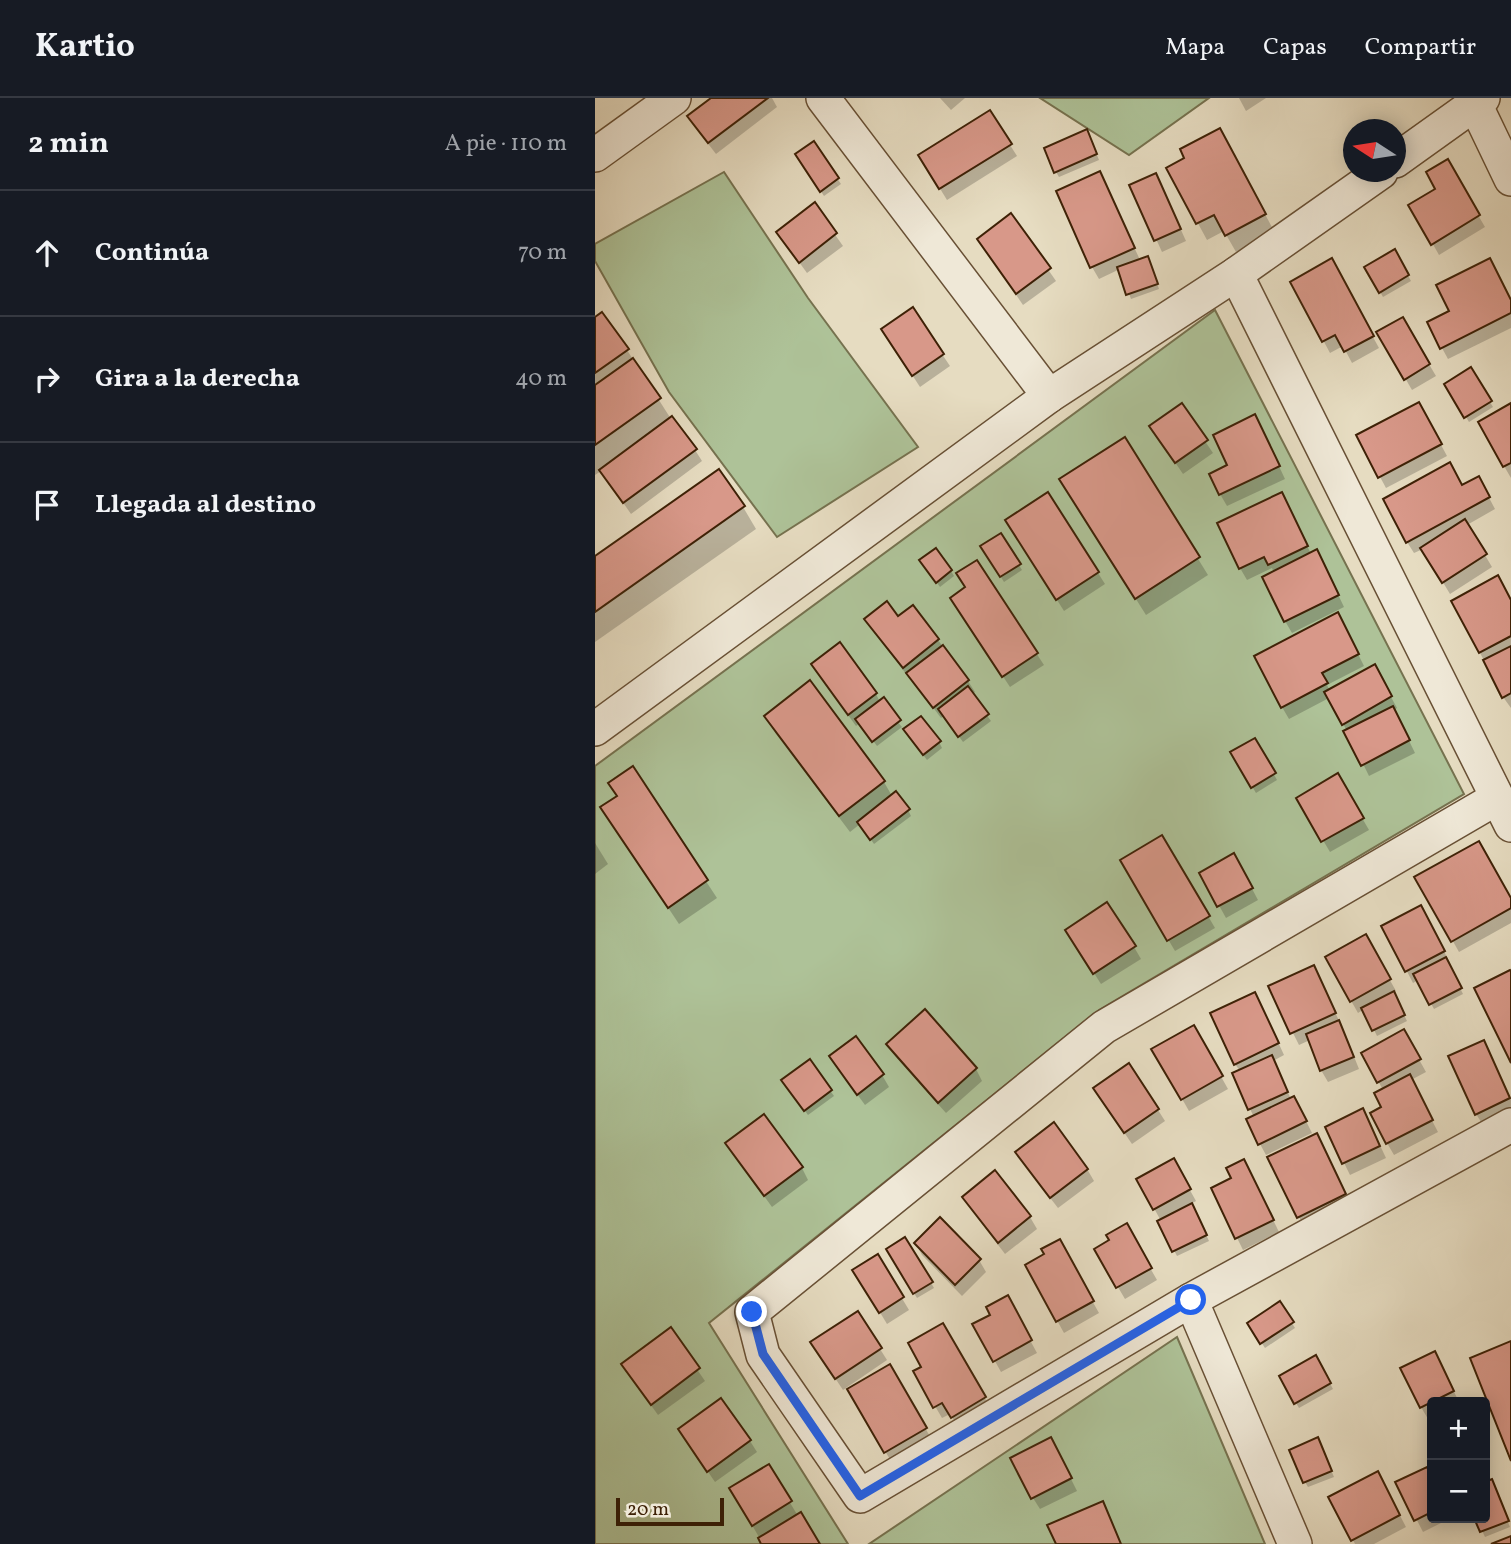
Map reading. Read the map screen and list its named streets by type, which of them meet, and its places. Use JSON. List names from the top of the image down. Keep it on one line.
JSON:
{"scale_bar":"20 m","north":"left","page":{"header":"Kartio","nav":["Mapa","Capas","Compartir"],"heading":["2 min","A pie · 110 m"],"list":[["Continúa","70 m"],["Gira a la derecha","40 m"],"Llegada al destino"],"map_buttons":["+","−"],"scale":"20 m"}}
